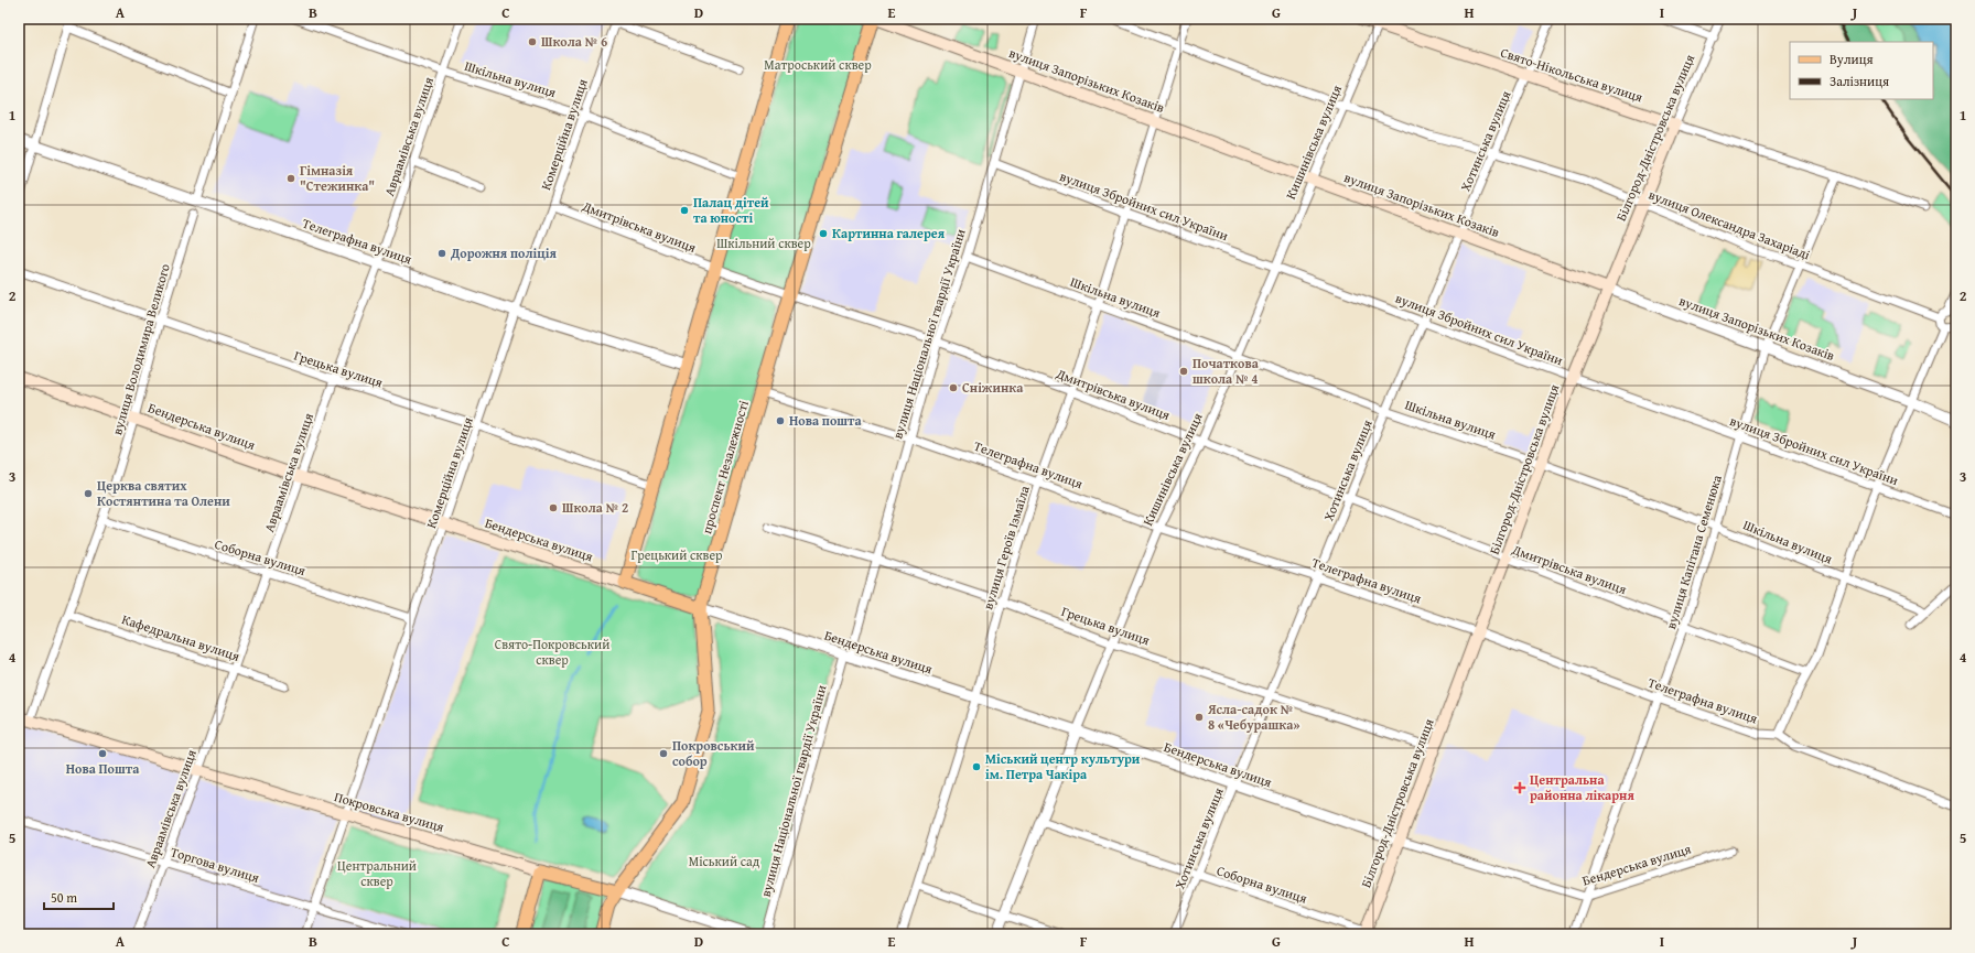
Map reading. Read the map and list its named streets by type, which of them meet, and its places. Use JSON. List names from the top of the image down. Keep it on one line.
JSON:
{"streets":{"main road":["Свято-Нікольська вулиця","вулиця Запорізьких Козаків","Білгород-Дністровська вулиця","Бендерська вулиця","проспект Незалежності","Покровська вулиця"],"street":["Шкільна вулиця","Комерційна вулиця","Авраамівська вулиця","Хотинська вулиця","Кишинівська вулиця","вулиця Збройних сил України","вулиця Олександра Захаріаді","Дмитрівська вулиця","Телеграфна вулиця","вулиця Національної гвардії України","вулиця Володимира Великого","Грецька вулиця","вулиця Героїв Ізмаїла","вулиця Капітана Семенюка","Соборна вулиця","Кафедральна вулиця","Торгова вулиця"]},"crossings":[["Свято-Нікольська вулиця","Білгород-Дністровська вулиця"],["Свято-Нікольська вулиця","Хотинська вулиця"],["Свято-Нікольська вулиця","Кишинівська вулиця"],["Свято-Нікольська вулиця","вулиця Капітана Семенюка"],["Шкільна вулиця","Комерційна вулиця"],["Шкільна вулиця","Авраамівська вулиця"],["Шкільна вулиця","Білгород-Дністровська вулиця"],["Шкільна вулиця","Хотинська вулиця"],["Шкільна вулиця","Кишинівська вулиця"],["Шкільна вулиця","вулиця Національної гвардії України"],["Шкільна вулиця","вулиця Героїв Ізмаїла"],["Шкільна вулиця","вулиця Капітана Семенюка"],["вулиця Запорізьких Козаків","Білгород-Дністровська вулиця"],["вулиця Запорізьких Козаків","Хотинська вулиця"],["вулиця Запорізьких Козаків","Кишинівська вулиця"],["вулиця Запорізьких Козаків","вулиця Національної гвардії України"],["вулиця Запорізьких Козаків","проспект Незалежності"],["вулиця Запорізьких Козаків","вулиця Героїв Ізмаїла"],["вулиця Запорізьких Козаків","вулиця Капітана Семенюка"],["Комерційна вулиця","Дмитрівська вулиця"],["Комерційна вулиця","Телеграфна вулиця"],["Комерційна вулиця","Грецька вулиця"],["Комерційна вулиця","Бендерська вулиця"],["Комерційна вулиця","Соборна вулиця"],["Комерційна вулиця","Покровська вулиця"],["Комерційна вулиця","Торгова вулиця"],["Авраамівська вулиця","Телеграфна вулиця"],["Авраамівська вулиця","Грецька вулиця"],["Авраамівська вулиця","Бендерська вулиця"],["Авраамівська вулиця","Соборна вулиця"],["Авраамівська вулиця","Кафедральна вулиця"],["Авраамівська вулиця","Покровська вулиця"],["Авраамівська вулиця","Торгова вулиця"],["Білгород-Дністровська вулиця","вулиця Збройних сил України"],["Білгород-Дністровська вулиця","вулиця Олександра Захаріаді"],["Білгород-Дністровська вулиця","Дмитрівська вулиця"],["Білгород-Дністровська вулиця","Телеграфна вулиця"],["Білгород-Дністровська вулиця","Грецька вулиця"],["Білгород-Дністровська вулиця","Бендерська вулиця"],["Білгород-Дністровська вулиця","Соборна вулиця"],["Хотинська вулиця","вулиця Збройних сил України"],["Хотинська вулиця","вулиця Олександра Захаріаді"],["Хотинська вулиця","Дмитрівська вулиця"],["Хотинська вулиця","Телеграфна вулиця"],["Хотинська вулиця","Грецька вулиця"],["Хотинська вулиця","Бендерська вулиця"],["Хотинська вулиця","Соборна вулиця"],["Кишинівська вулиця","вулиця Збройних сил України"],["Кишинівська вулиця","вулиця Олександра Захаріаді"],["Кишинівська вулиця","Дмитрівська вулиця"],["Кишинівська вулиця","Телеграфна вулиця"],["Кишинівська вулиця","Грецька вулиця"],["Кишинівська вулиця","Бендерська вулиця"],["Кишинівська вулиця","Соборна вулиця"],["вулиця Збройних сил України","вулиця Національної гвардії України"],["вулиця Збройних сил України","вулиця Героїв Ізмаїла"],["вулиця Збройних сил України","вулиця Капітана Семенюка"],["вулиця Олександра Захаріаді","вулиця Героїв Ізмаїла"],["вулиця Олександра Захаріаді","вулиця Капітана Семенюка"],["Дмитрівська вулиця","вулиця Національної гвардії України"],["Дмитрівська вулиця","проспект Незалежності"],["Дмитрівська вулиця","вулиця Героїв Ізмаїла"],["Дмитрівська вулиця","вулиця Капітана Семенюка"],["Телеграфна вулиця","вулиця Національної гвардії України"],["Телеграфна вулиця","проспект Незалежності"],["Телеграфна вулиця","вулиця Героїв Ізмаїла"],["Телеграфна вулиця","вулиця Капітана Семенюка"],["вулиця Національної гвардії України","Грецька вулиця"],["вулиця Національної гвардії України","Бендерська вулиця"],["вулиця Володимира Великого","Грецька вулиця"],["вулиця Володимира Великого","Бендерська вулиця"],["Грецька вулиця","вулиця Героїв Ізмаїла"],["Бендерська вулиця","проспект Незалежності"],["Бендерська вулиця","вулиця Героїв Ізмаїла"],["Бендерська вулиця","вулиця Капітана Семенюка"],["проспект Незалежності","Покровська вулиця"]],"parks":["Матроський сквер","Шкільний сквер","Грецький сквер","Свято-Покровський сквер","Міський сад","Центральний сквер"],"places":{"other":["Школа № 6","Гімназія \"Стежинка\"","Палац дітей та юності","Картинна галерея","Дорожня поліція","Початкова школа № 4","Сніжинка","Нова пошта","Церква святих Костянтина та Олени","Школа № 2","Ясла-садок № 8 «Чебурашка»","Нова Пошта","Покровський собор","Міський центр культури ім. Петра Чакіра"],"health":["Центральна районна лікарня"]},"legend":["Вулиця","Залізниця"],"scale_bar":"50 m","grid":{"columns":["A","B","C","D","E","F","G","H","I","J"],"rows":["1","2","3","4","5"]}}
